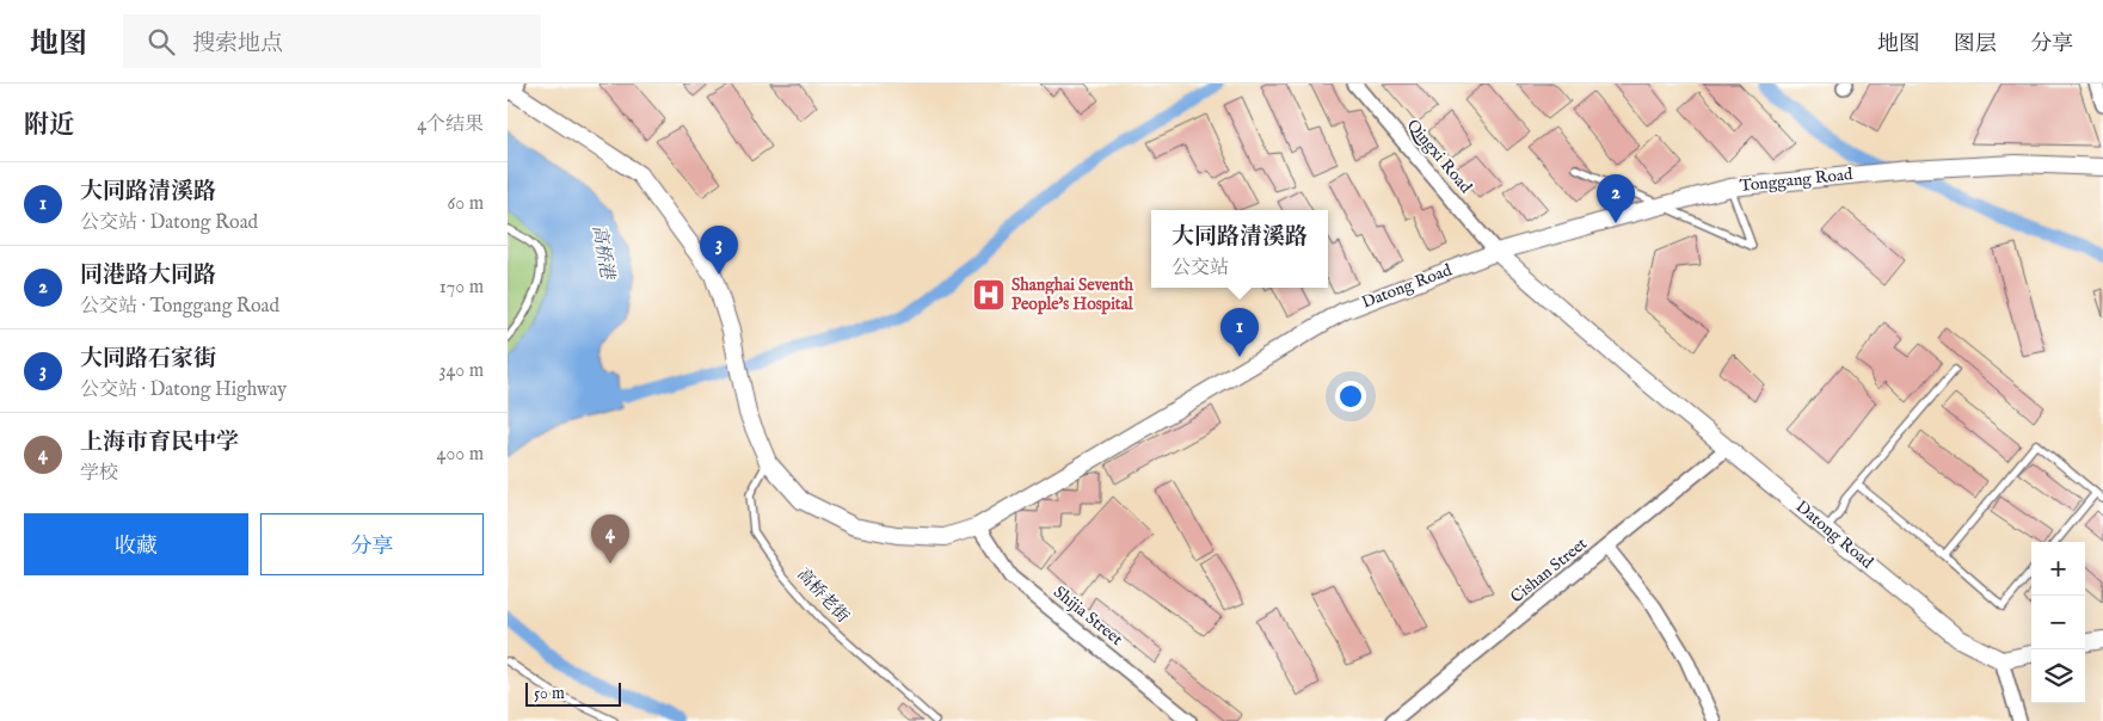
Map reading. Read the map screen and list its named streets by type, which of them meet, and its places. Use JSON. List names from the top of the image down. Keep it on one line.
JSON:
{"streets":{"street":["Qingxi Road","Tonggang Road","Datong Road","Cishan Street","Shijia Street"],"lane":["高桥老街"]},"crossings":[["Qingxi Road","Tonggang Road"],["Qingxi Road","Datong Road"],["Tonggang Road","Datong Road"],["Datong Road","Cishan Street"],["Datong Road","高桥老街"],["Datong Road","Shijia Street"]],"water":["高桥港"],"places":{"hospital":["Shanghai Seventh People's Hospital"]},"scale_bar":"50 m","page":{"header":"地图","search":"搜索地点","nav":["地图","图层","分享"],"heading":["附近","4个结果"],"list":[{"mark":"1","name":"大同路清溪路","note":"公交站 · Datong Road","value":"60 m"},{"mark":"2","name":"同港路大同路","note":"公交站 · Tonggang Road","value":"170 m"},{"mark":"3","name":"大同路石家街","note":"公交站 · Datong Highway","value":"340 m"},{"mark":"4","name":"上海市育民中学","note":"学校","value":"400 m"}],"pins":["2","3","1","4"],"popup":["大同路清溪路","公交站"],"buttons":["收藏","分享"],"map_buttons":["+","−"],"scale":"50 m"}}
